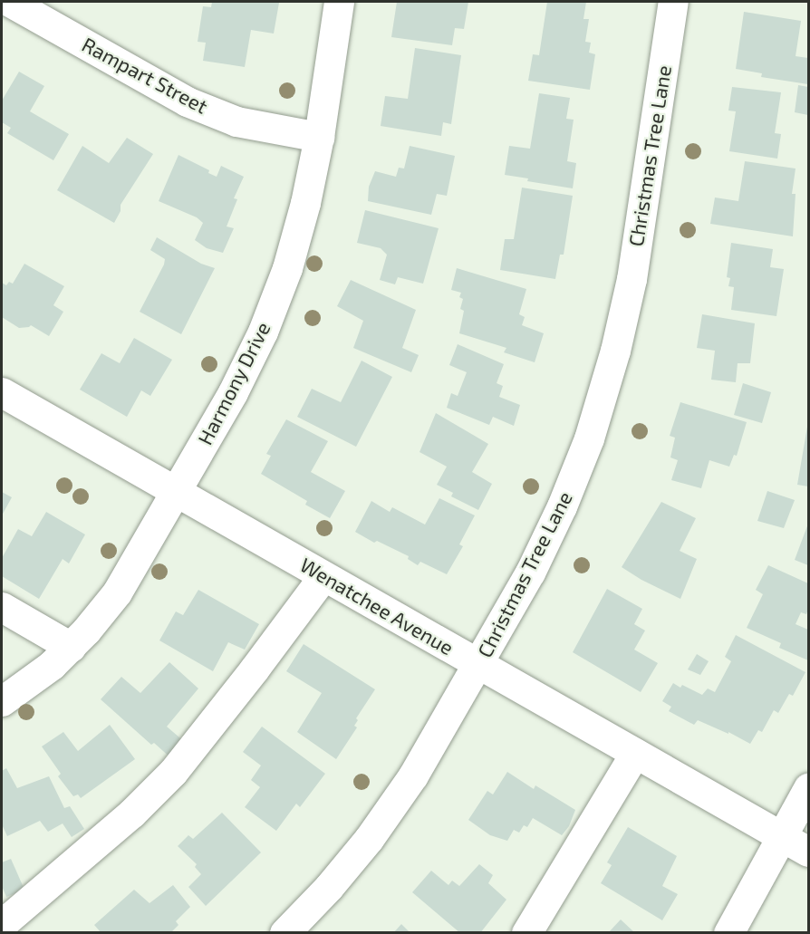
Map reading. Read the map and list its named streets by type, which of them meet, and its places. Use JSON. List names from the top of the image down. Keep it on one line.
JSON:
{"streets":{"street":["Rampart Street","Christmas Tree Lane","Harmony Drive","Wenatchee Avenue"]},"crossings":[["Rampart Street","Harmony Drive"],["Christmas Tree Lane","Wenatchee Avenue"],["Harmony Drive","Wenatchee Avenue"]]}
